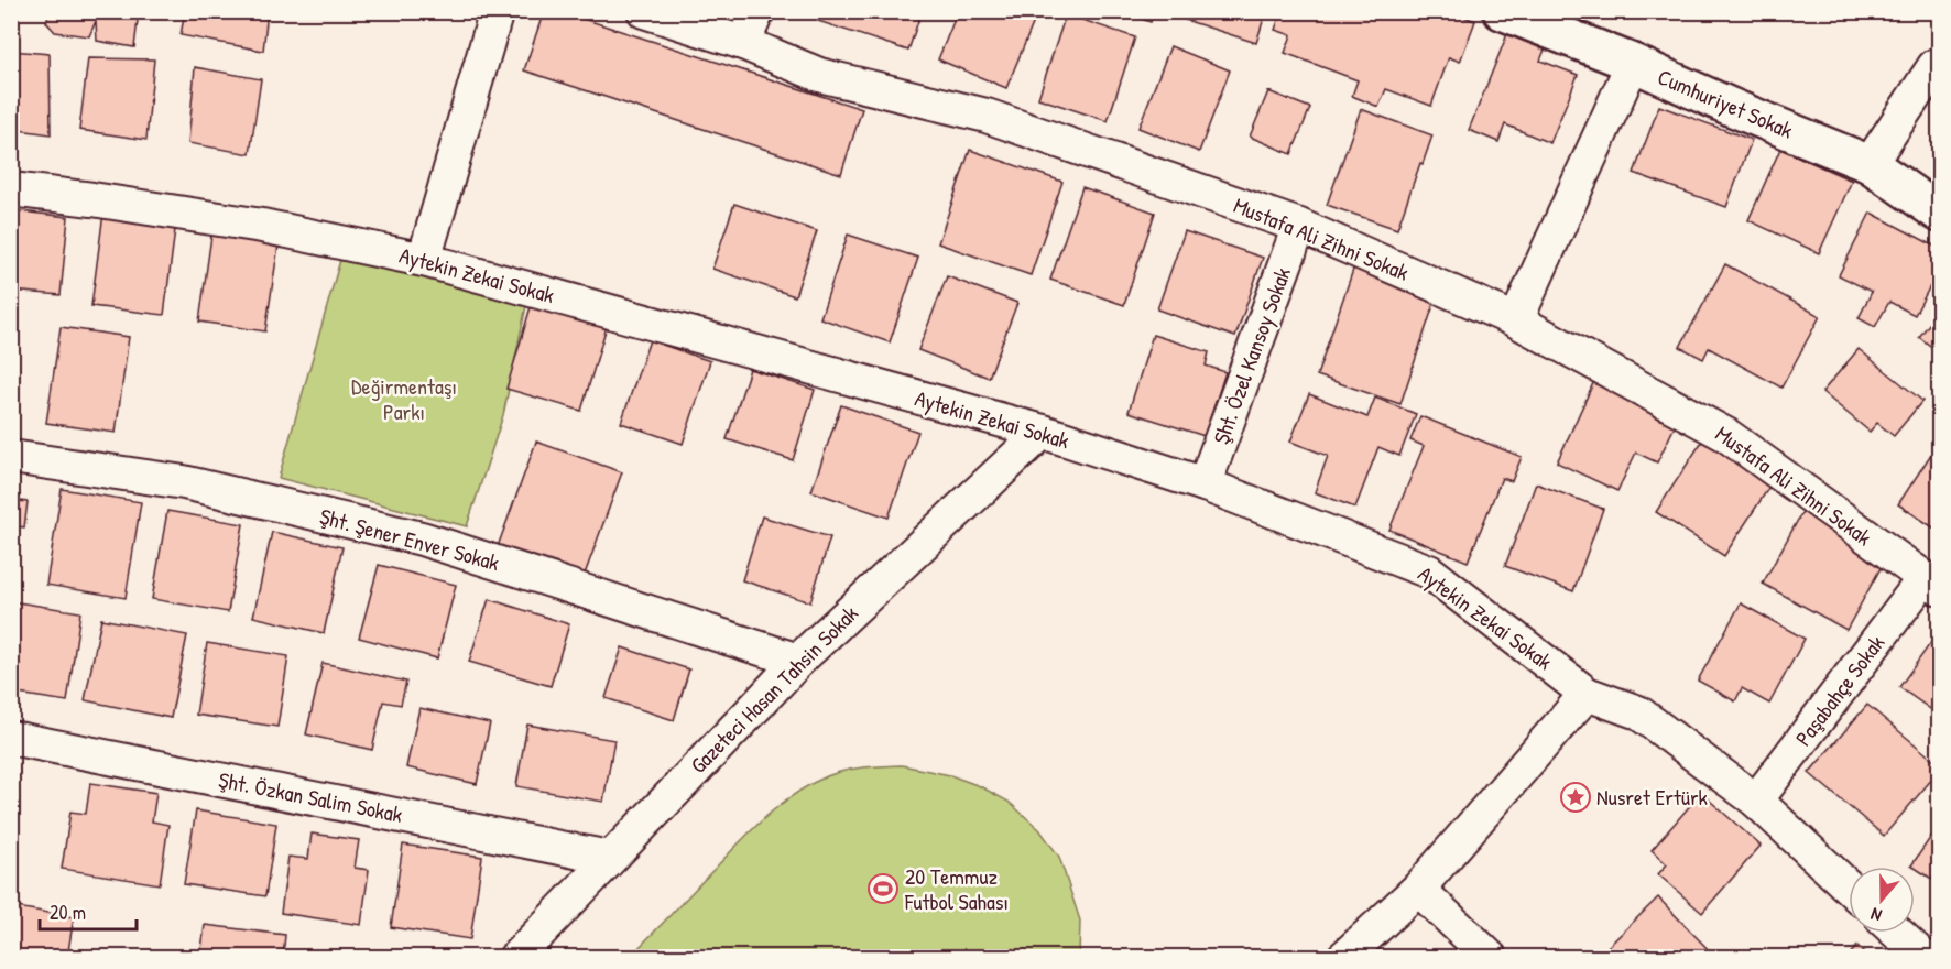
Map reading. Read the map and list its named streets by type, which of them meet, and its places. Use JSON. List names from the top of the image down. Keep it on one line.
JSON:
{"streets":{"street":["Cumhuriyet Sokak","Mustafa Ali Zihni Sokak","Aytekin Zekai Sokak","Şht. Özel Kansoy Sokak","Şht. Şener Enver Sokak","Gazeteci Hasan Tahsin Sokak","Paşabahçe Sokak","Şht. Özkan Salim Sokak"]},"crossings":[["Mustafa Ali Zihni Sokak","Şht. Özel Kansoy Sokak"],["Mustafa Ali Zihni Sokak","Paşabahçe Sokak"],["Aytekin Zekai Sokak","Şht. Özel Kansoy Sokak"],["Aytekin Zekai Sokak","Gazeteci Hasan Tahsin Sokak"],["Aytekin Zekai Sokak","Paşabahçe Sokak"],["Şht. Şener Enver Sokak","Gazeteci Hasan Tahsin Sokak"],["Gazeteci Hasan Tahsin Sokak","Şht. Özkan Salim Sokak"]],"parks":["Değirmentaşı Parkı"],"places":{"place":["Nusret Ertürk"],"sports":["20 Temmuz Futbol Sahası"]},"scale_bar":"20 m","north":"bottom"}
